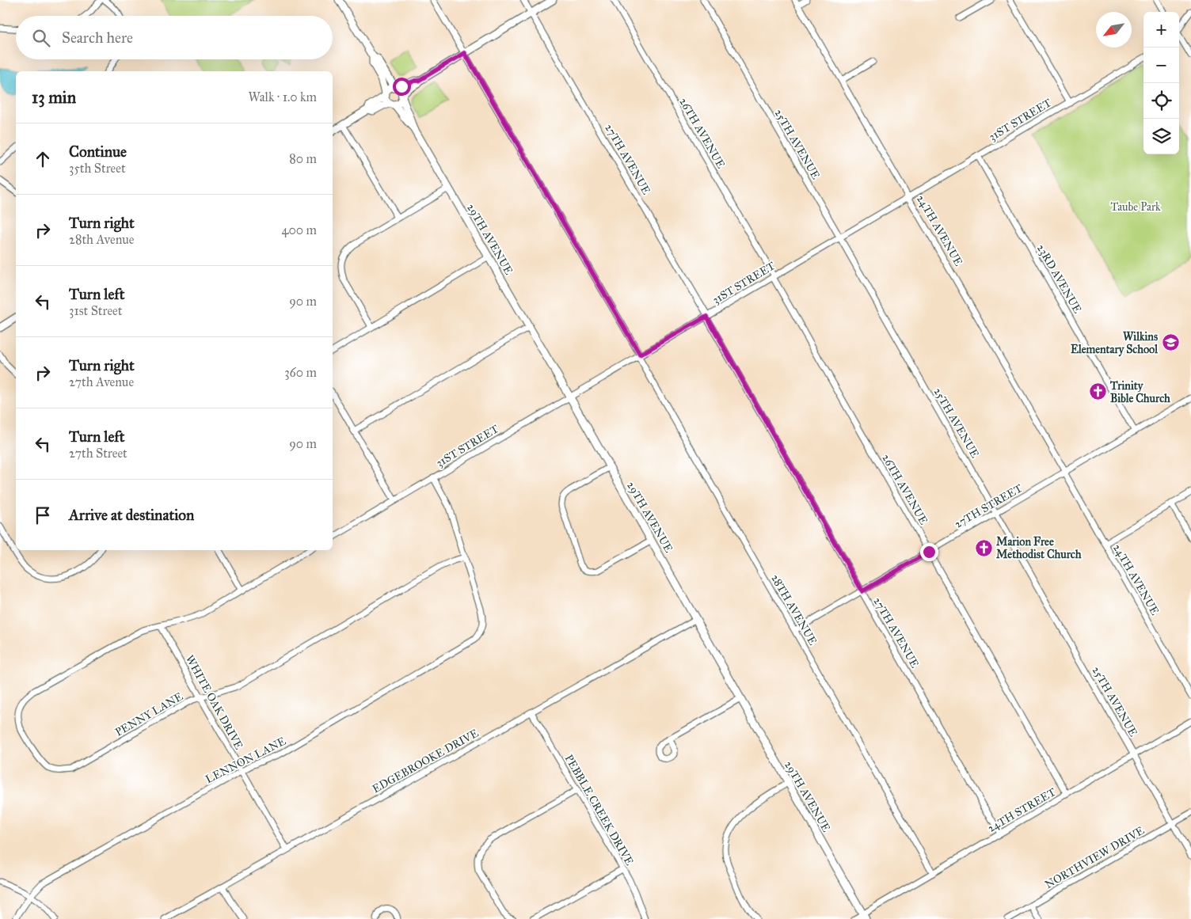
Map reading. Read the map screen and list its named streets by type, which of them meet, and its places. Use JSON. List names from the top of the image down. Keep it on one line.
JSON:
{"streets":{"street":["31ST STREET","26TH AVENUE","25TH AVENUE","27TH AVENUE","24TH AVENUE","29TH AVENUE","23RD AVENUE","27TH STREET","28TH AVENUE","WHITE OAK DRIVE","PENNY LANE","LENNON LANE","EDGEBROOKE DRIVE","PEBBLE CREEK DRIVE","24TH STREET","NORTHVIEW DRIVE"]},"crossings":[["31ST STREET","26TH AVENUE"],["31ST STREET","25TH AVENUE"],["31ST STREET","27TH AVENUE"],["31ST STREET","24TH AVENUE"],["31ST STREET","29TH AVENUE"],["31ST STREET","23RD AVENUE"],["31ST STREET","28TH AVENUE"],["26TH AVENUE","27TH STREET"],["26TH AVENUE","24TH STREET"],["25TH AVENUE","27TH STREET"],["25TH AVENUE","24TH STREET"],["25TH AVENUE","NORTHVIEW DRIVE"],["27TH AVENUE","27TH STREET"],["27TH AVENUE","24TH STREET"],["24TH AVENUE","27TH STREET"],["29TH AVENUE","EDGEBROOKE DRIVE"],["29TH AVENUE","24TH STREET"],["23RD AVENUE","27TH STREET"],["27TH STREET","28TH AVENUE"],["28TH AVENUE","24TH STREET"],["WHITE OAK DRIVE","PENNY LANE"],["WHITE OAK DRIVE","LENNON LANE"],["WHITE OAK DRIVE","EDGEBROOKE DRIVE"],["PENNY LANE","LENNON LANE"],["EDGEBROOKE DRIVE","PEBBLE CREEK DRIVE"]],"parks":["Taube Park"],"places":{"school or university":["Wilkins Elementary School"],"church":["Trinity Bible Church","Marion Free Methodist Church"]},"north":"bottom left","page":{"map_buttons":["+","−"],"search":"Search here","heading":["13 min","Walk · 1.0 km"],"list":[["Continue","35th Street","80 m"],["Turn right","28th Avenue","400 m"],["Turn left","31st Street","90 m"],["Turn right","27th Avenue","360 m"],["Turn left","27th Street","90 m"],"Arrive at destination"]}}
